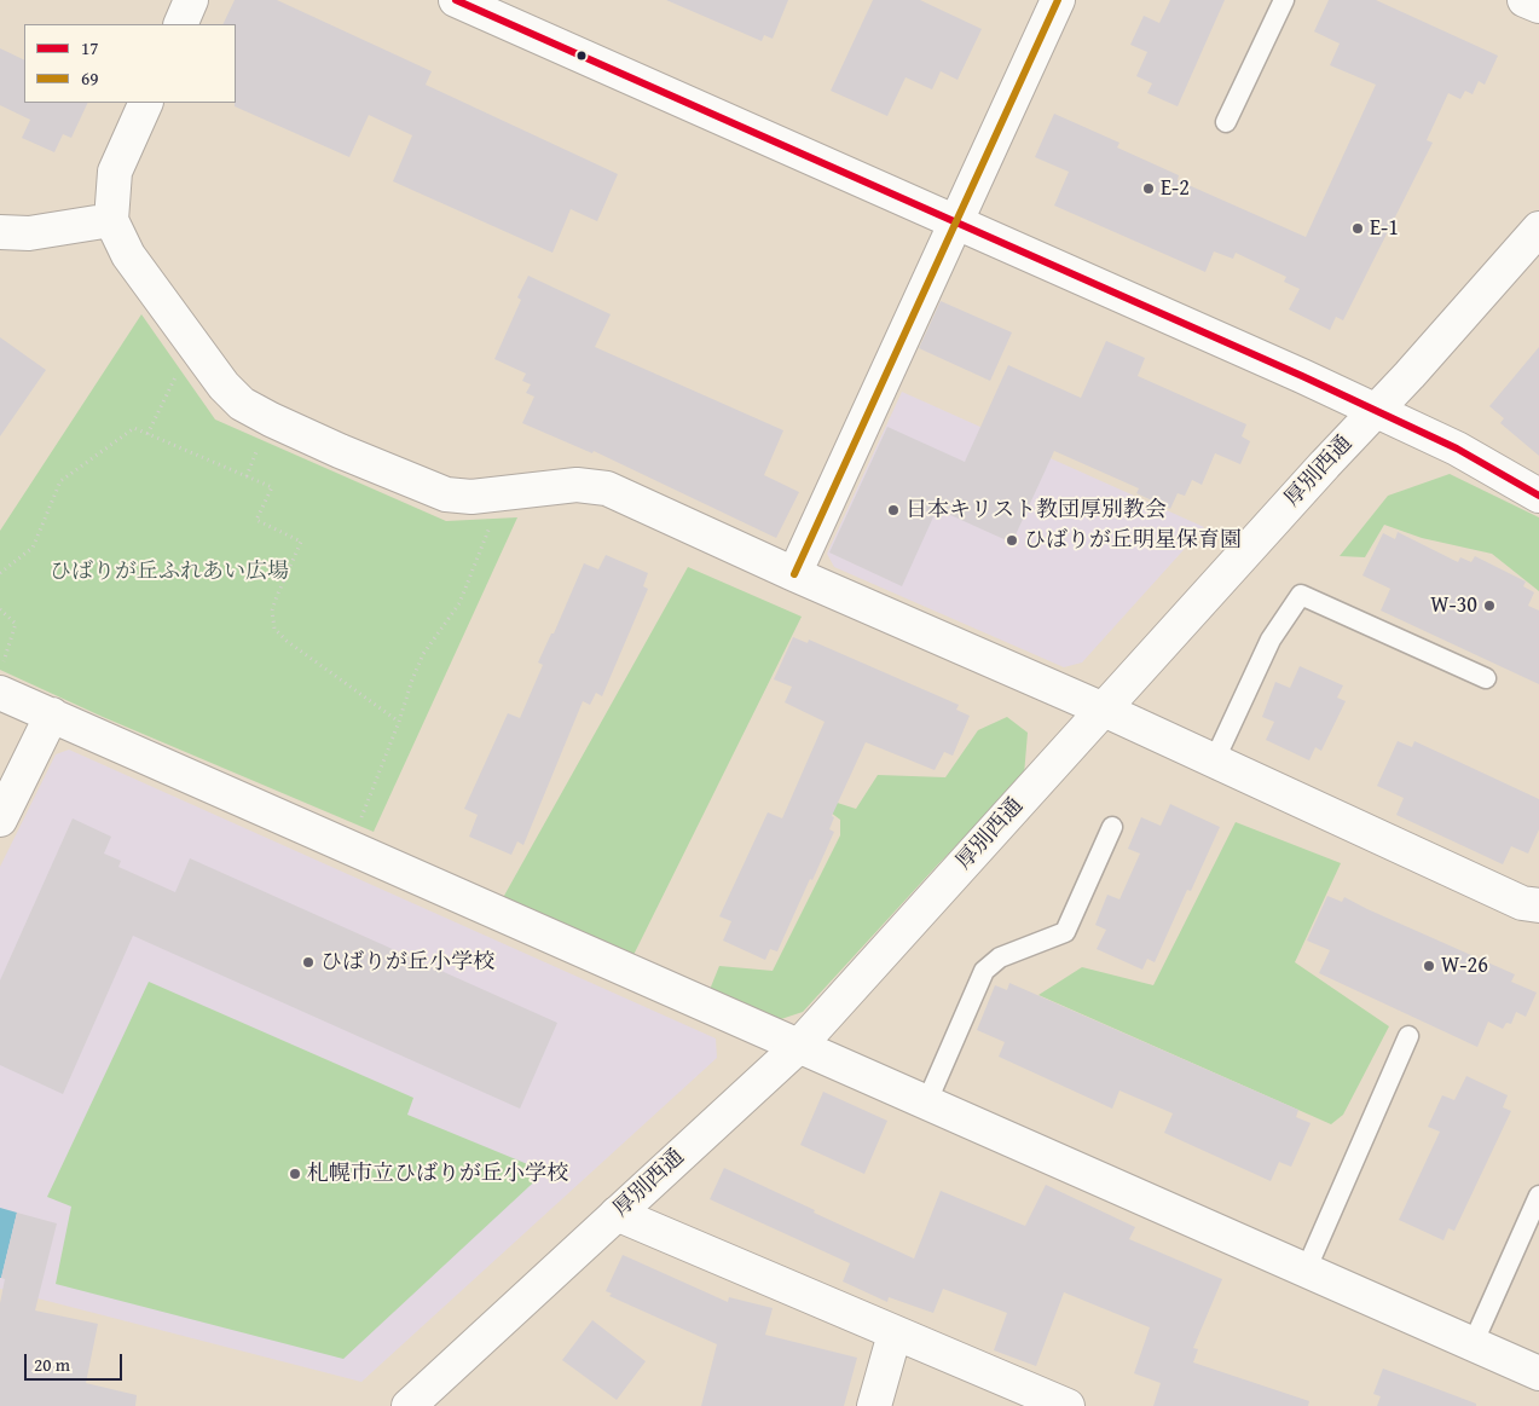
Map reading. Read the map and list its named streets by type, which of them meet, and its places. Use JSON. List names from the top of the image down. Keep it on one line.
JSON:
{"streets":{"street":["厚別西通"]},"parks":["ひばりが丘ふれあい広場"],"places":["E-2","E-1","日本キリスト教団厚別教会","ひばりが丘明星保育園","W-30","ひばりが丘小学校","W-26","札幌市立ひばりが丘小学校"],"lines":["transit line 17","transit line 69"],"legend":["17","69"],"scale_bar":"20 m"}
